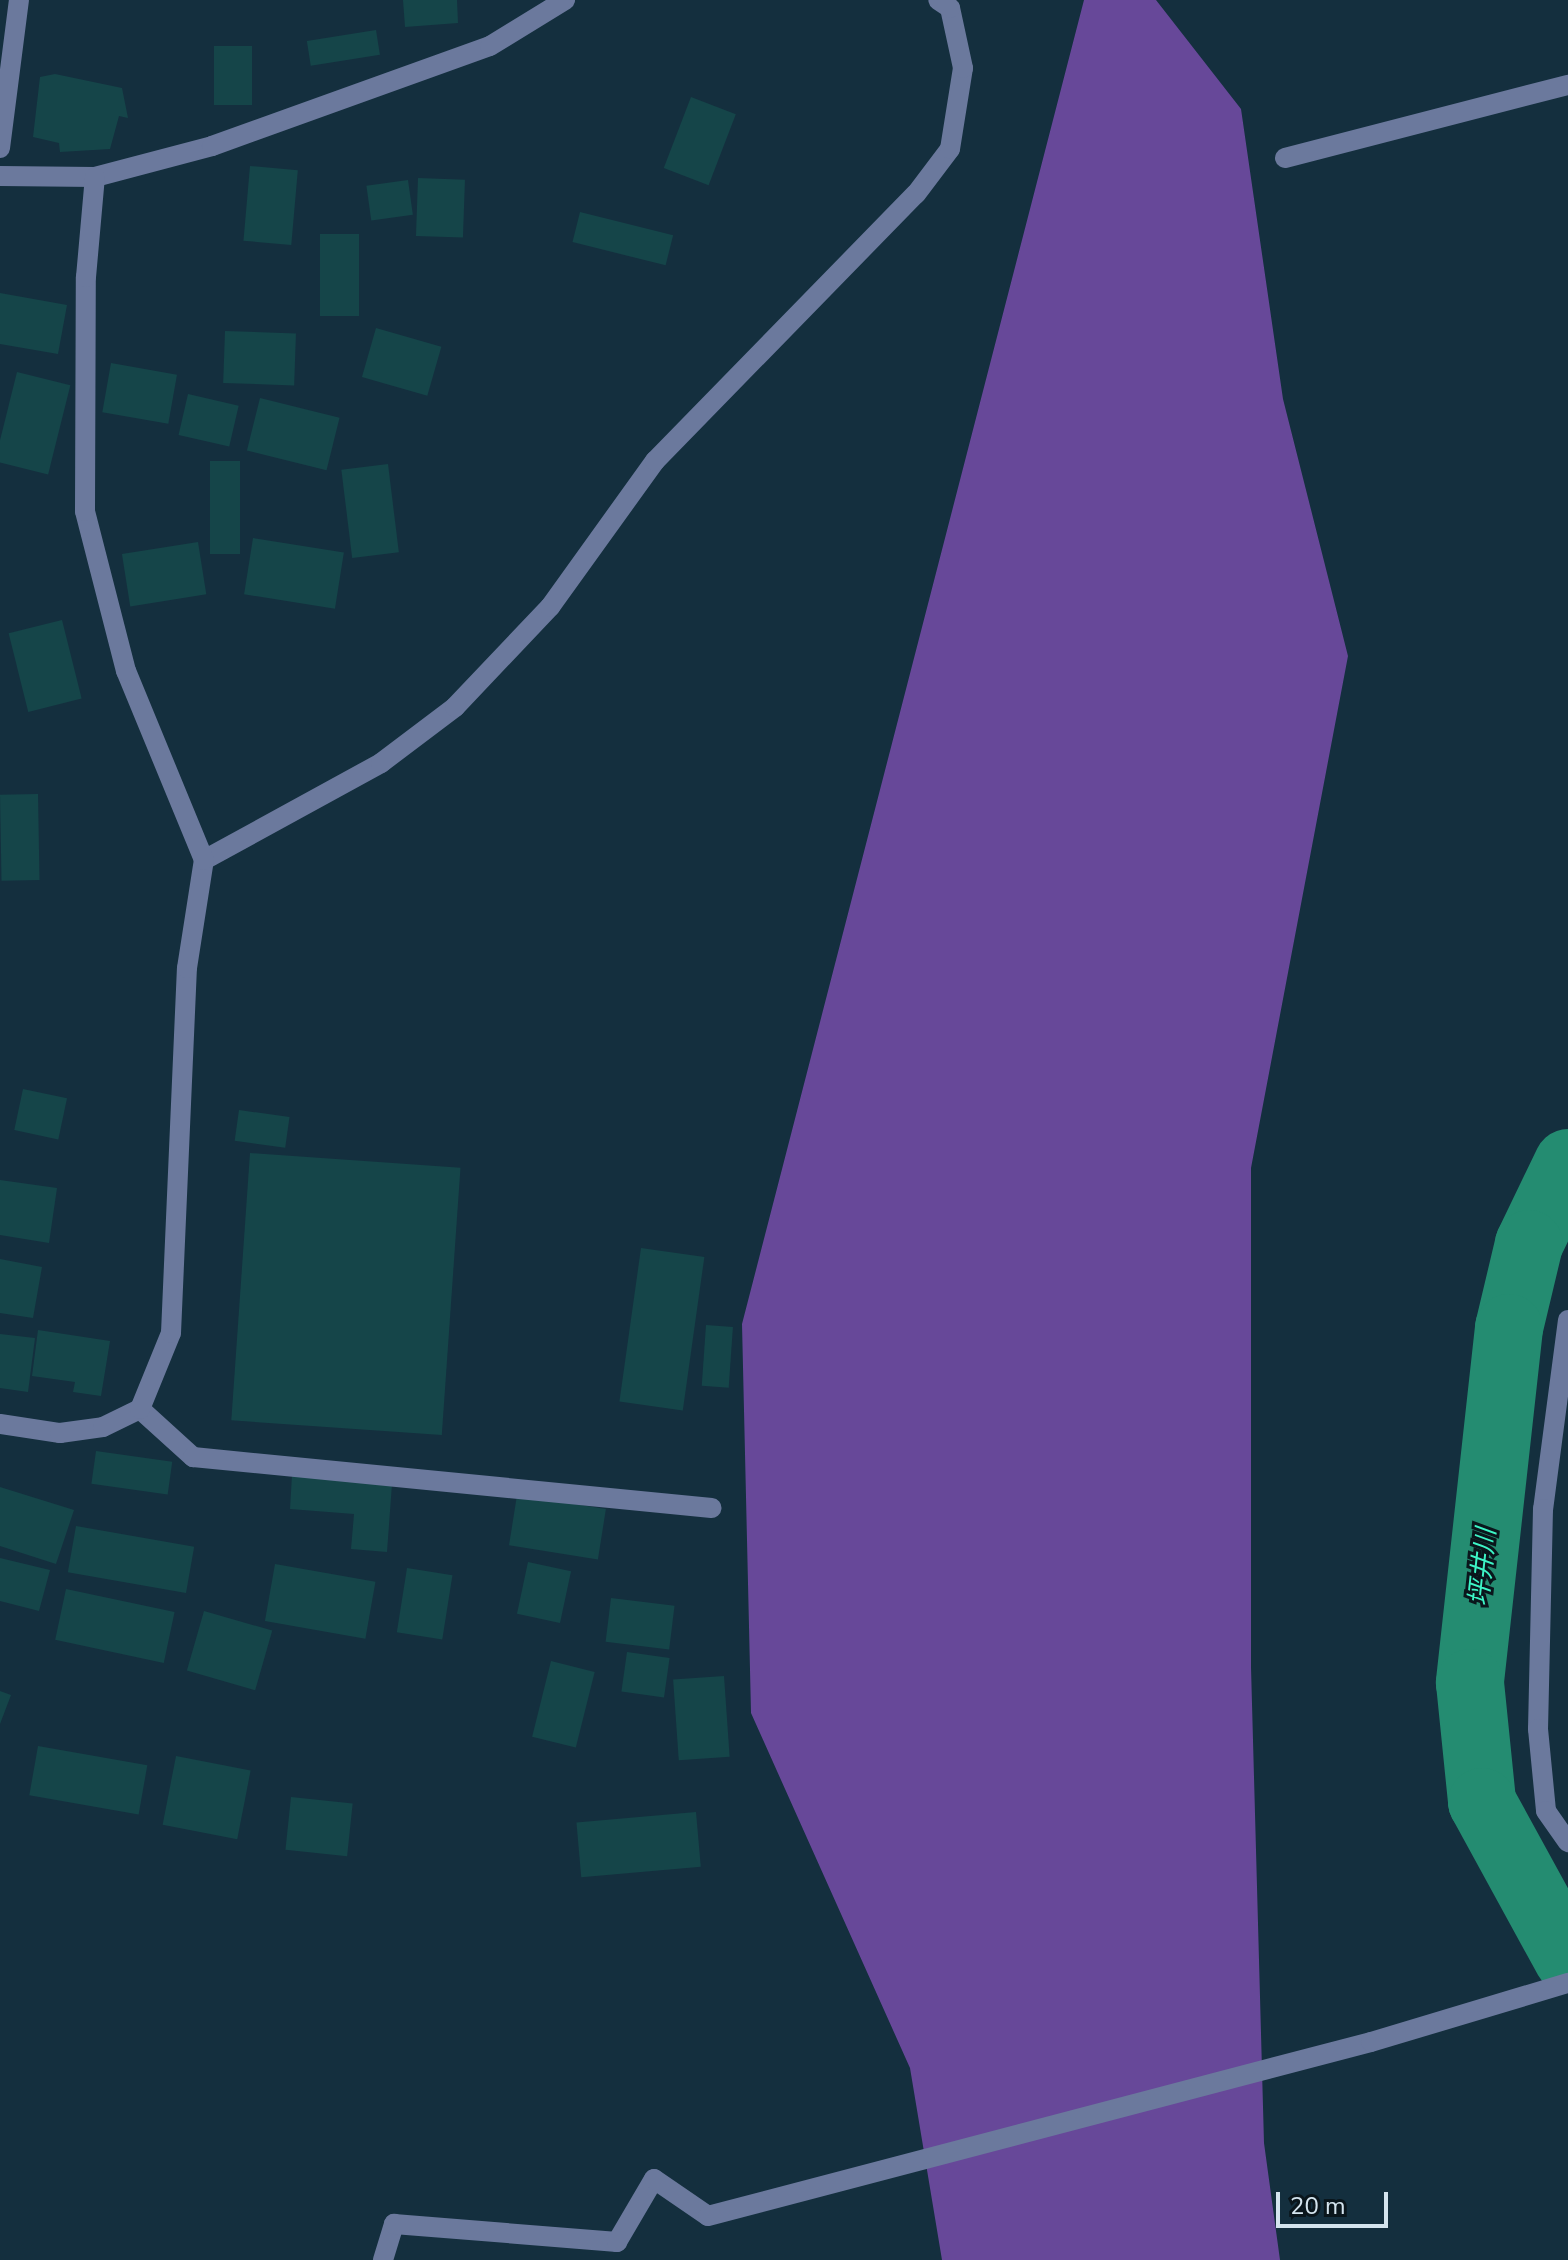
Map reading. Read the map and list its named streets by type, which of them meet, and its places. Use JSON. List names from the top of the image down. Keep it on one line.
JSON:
{"water":["坪井川"],"scale_bar":"20 m"}
